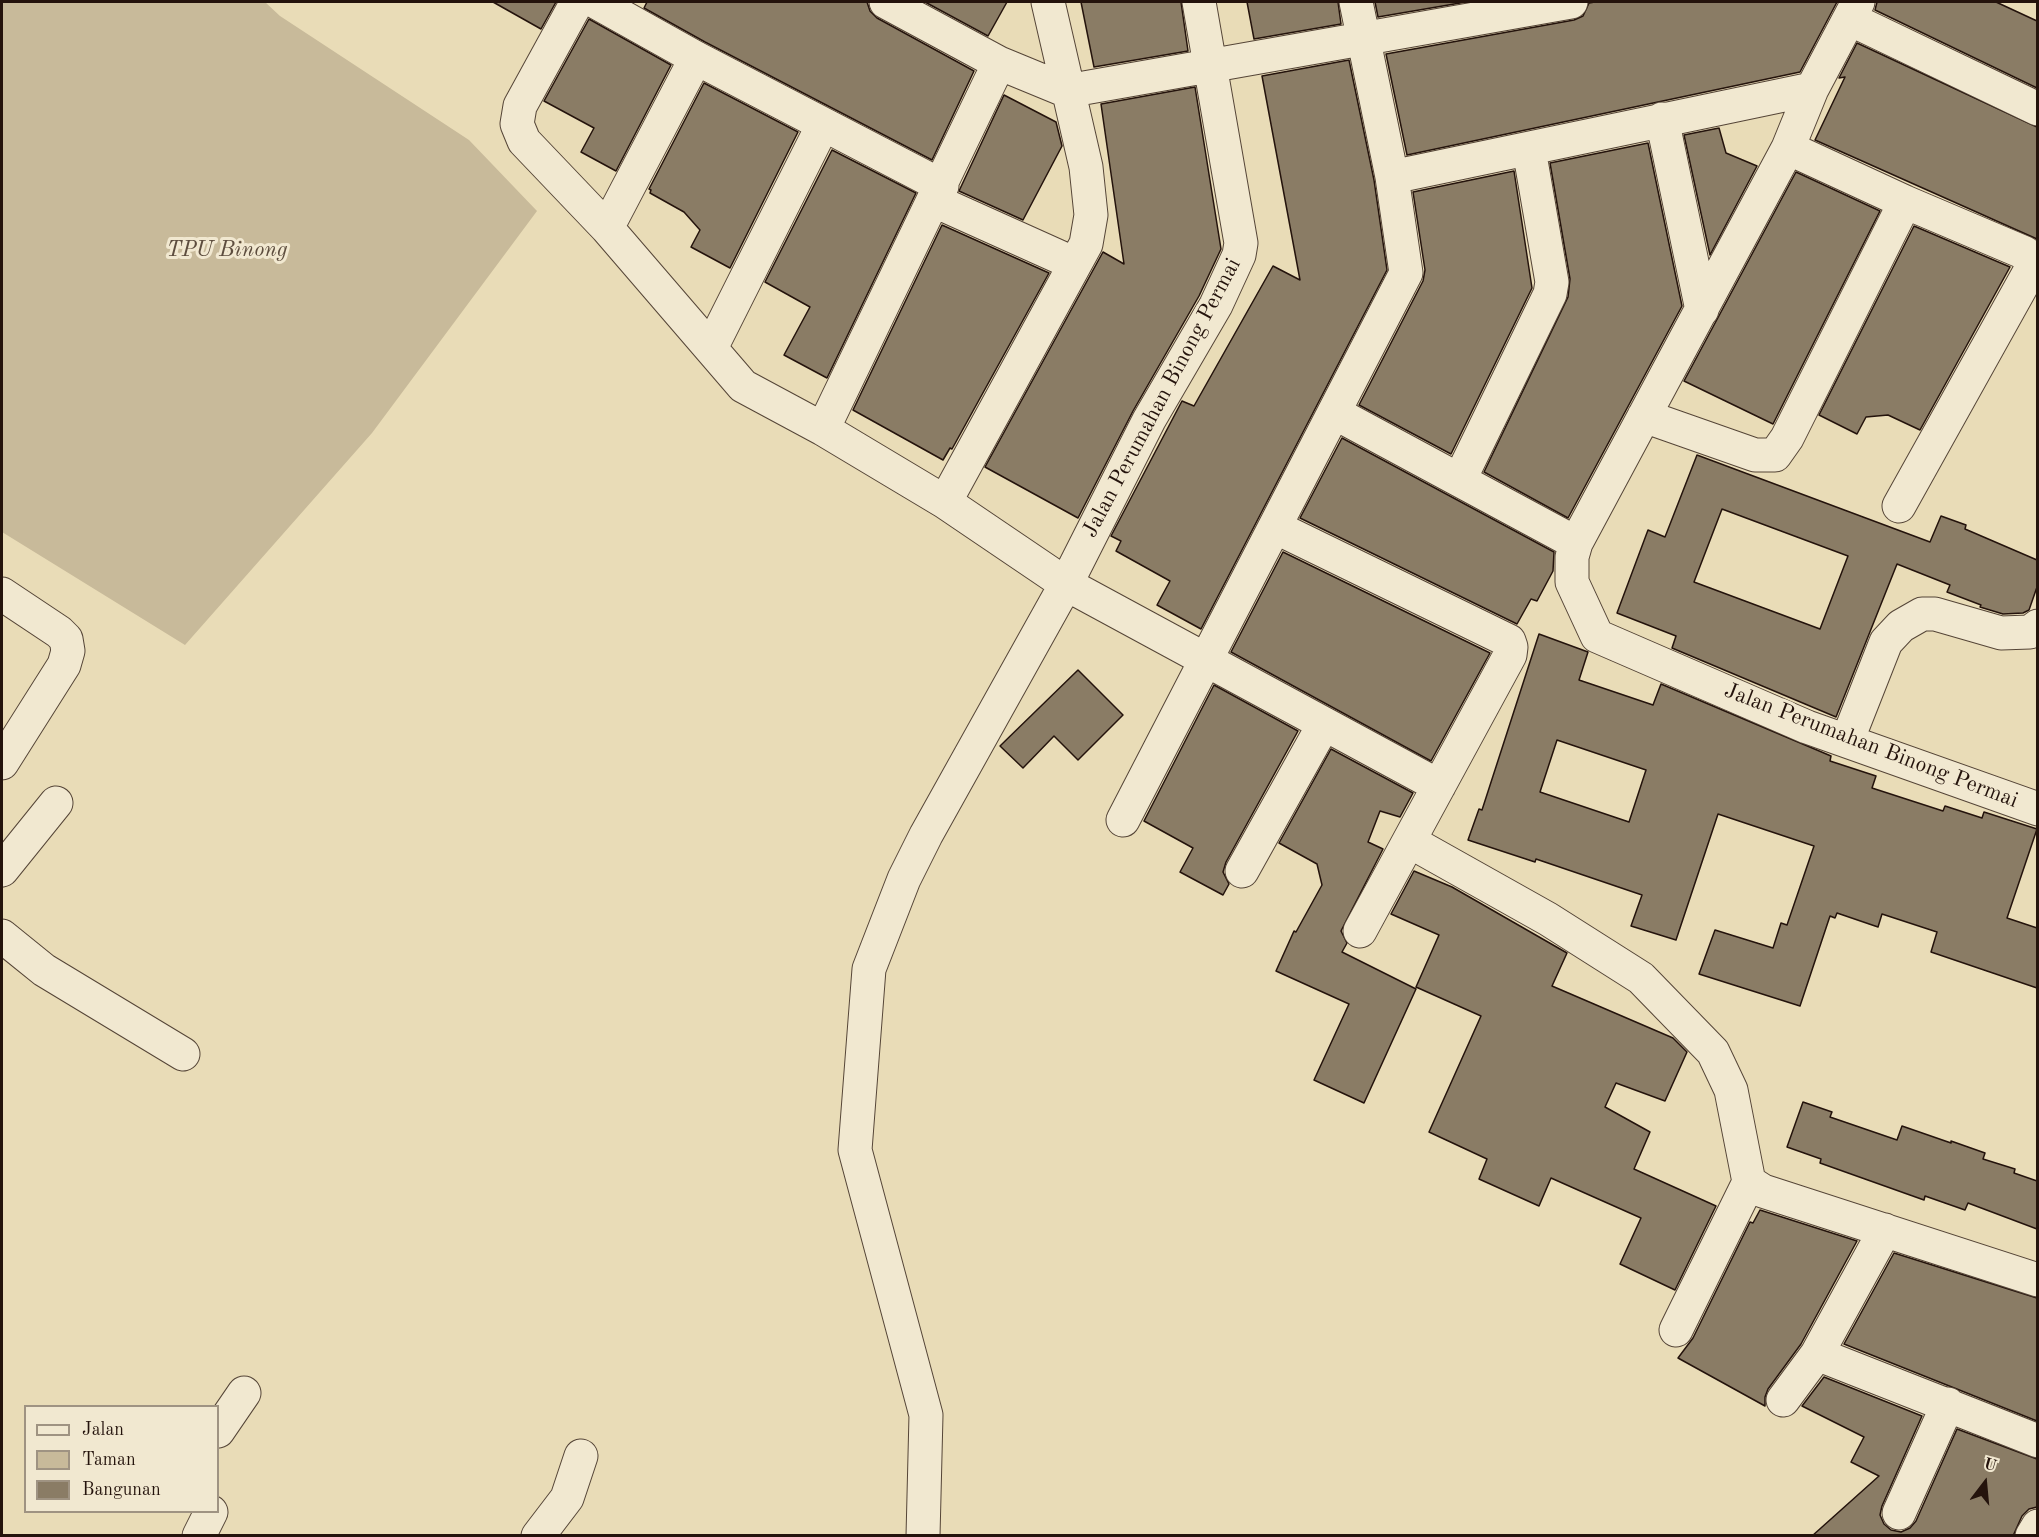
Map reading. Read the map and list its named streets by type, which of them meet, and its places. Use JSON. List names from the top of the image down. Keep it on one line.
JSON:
{"streets":{"street":["Jalan Perumahan Binong Permai"]},"parks":["TPU Binong"],"legend":["Jalan","Taman","Bangunan"],"north":"top"}
